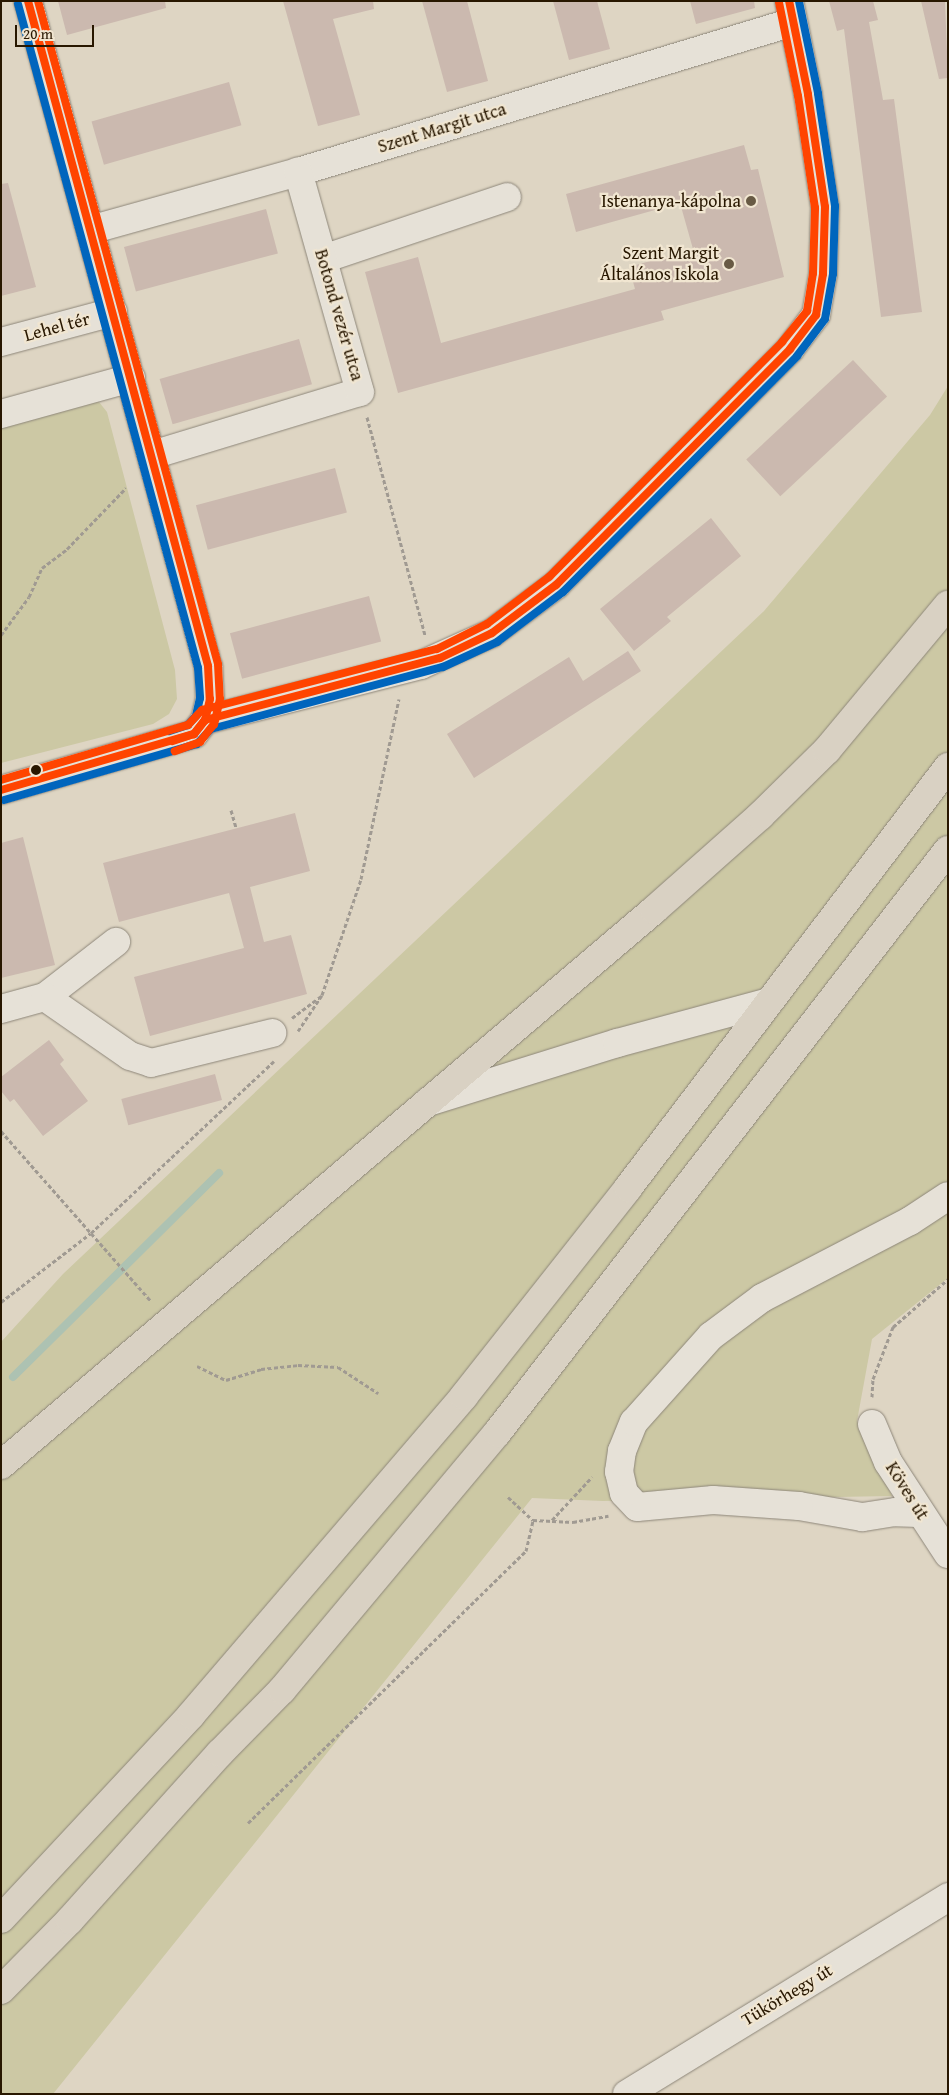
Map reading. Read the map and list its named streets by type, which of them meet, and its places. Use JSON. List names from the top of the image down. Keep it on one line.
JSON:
{"streets":{"street":["Szent Margit utca","Botond vezér utca","Lehel tér","Köves út","Tükörhegy út"]},"crossings":[["Szent Margit utca","Botond vezér utca"]],"places":["Istenanya-kápolna","Szent Margit Általános Iskola"],"scale_bar":"20 m"}
